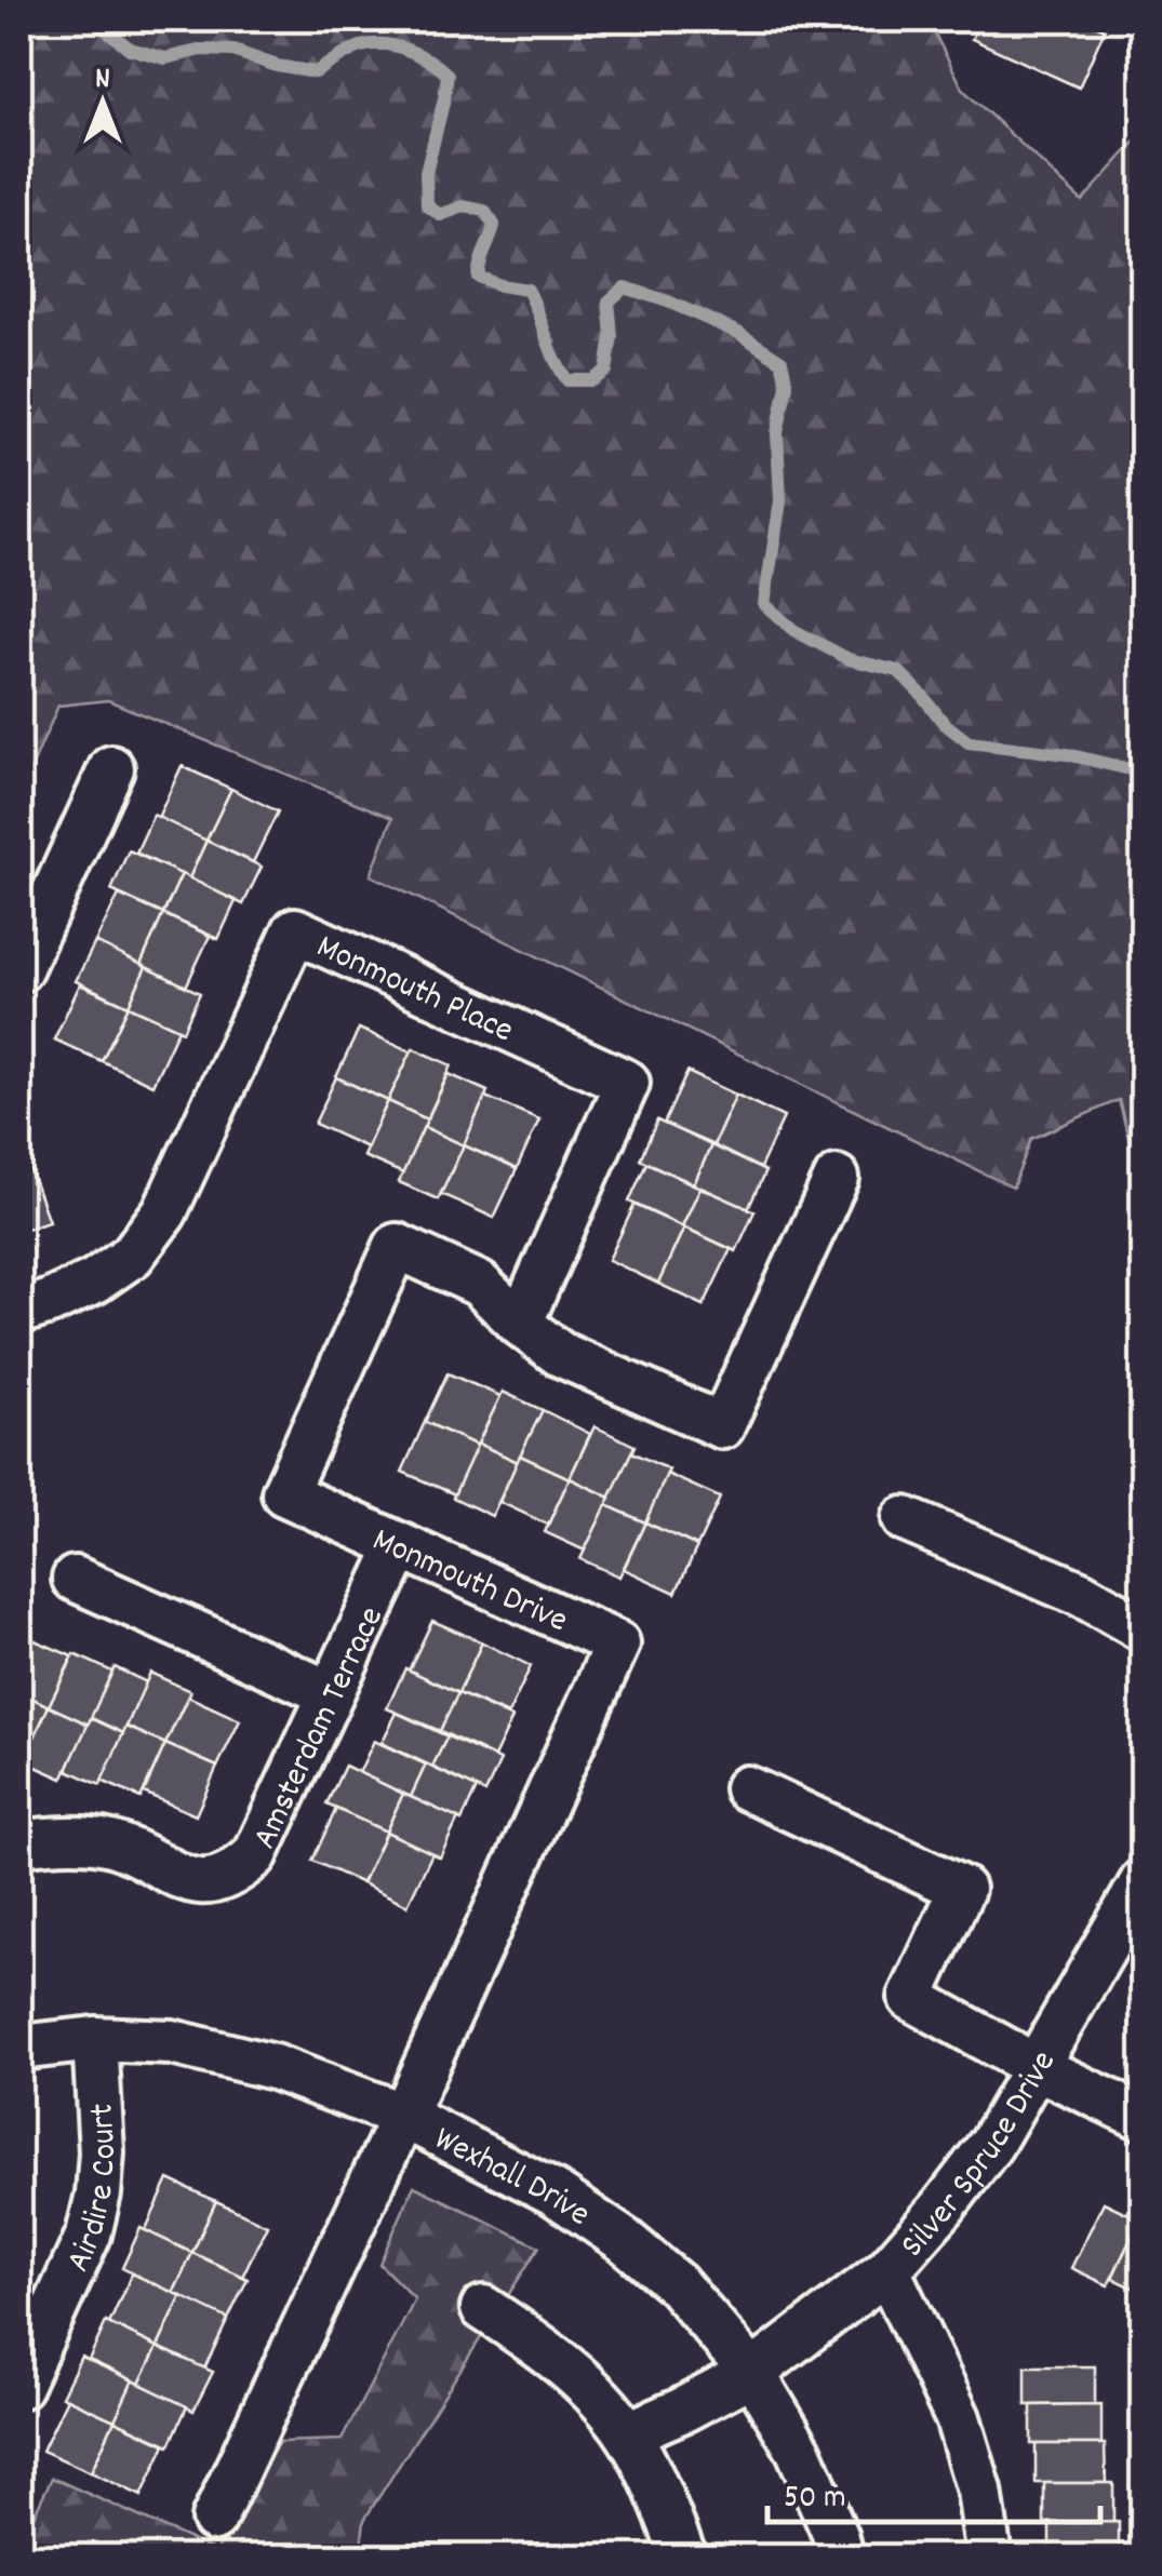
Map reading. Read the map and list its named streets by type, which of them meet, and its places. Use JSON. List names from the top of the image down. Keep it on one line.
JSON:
{"streets":{"street":["Monmouth Place","Monmouth Drive","Amsterdam Terrace","Silver Spruce Drive","Wexhall Drive","Airdire Court"]},"crossings":[["Monmouth Place","Monmouth Drive"],["Monmouth Drive","Amsterdam Terrace"],["Monmouth Drive","Wexhall Drive"],["Silver Spruce Drive","Wexhall Drive"],["Wexhall Drive","Airdire Court"]],"scale_bar":"50 m","north":"top"}
